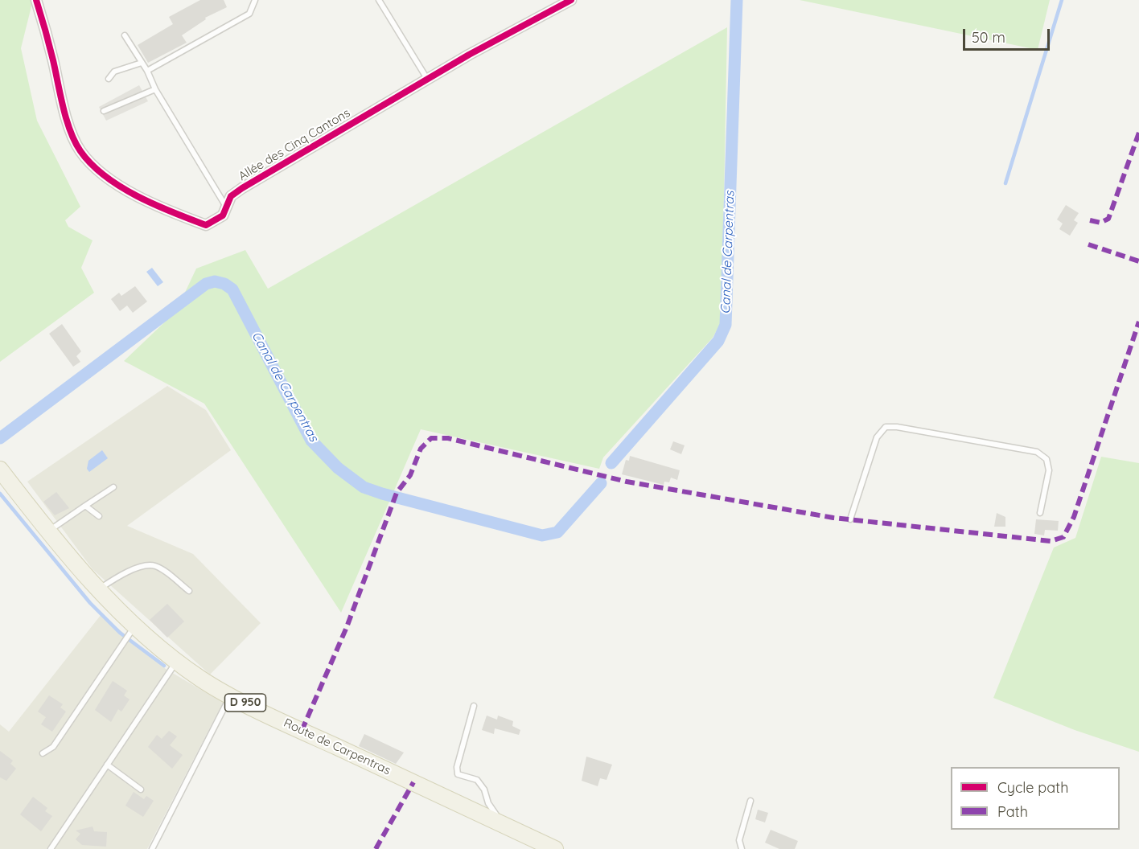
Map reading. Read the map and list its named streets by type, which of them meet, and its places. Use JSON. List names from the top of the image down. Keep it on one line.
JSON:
{"streets":{"main road":["D 950","Route de Carpentras"],"street":["Allée des Cinq Cantons"]},"water":["Canal de Carpentras"],"legend":["Cycle path","Path"],"scale_bar":"50 m"}
